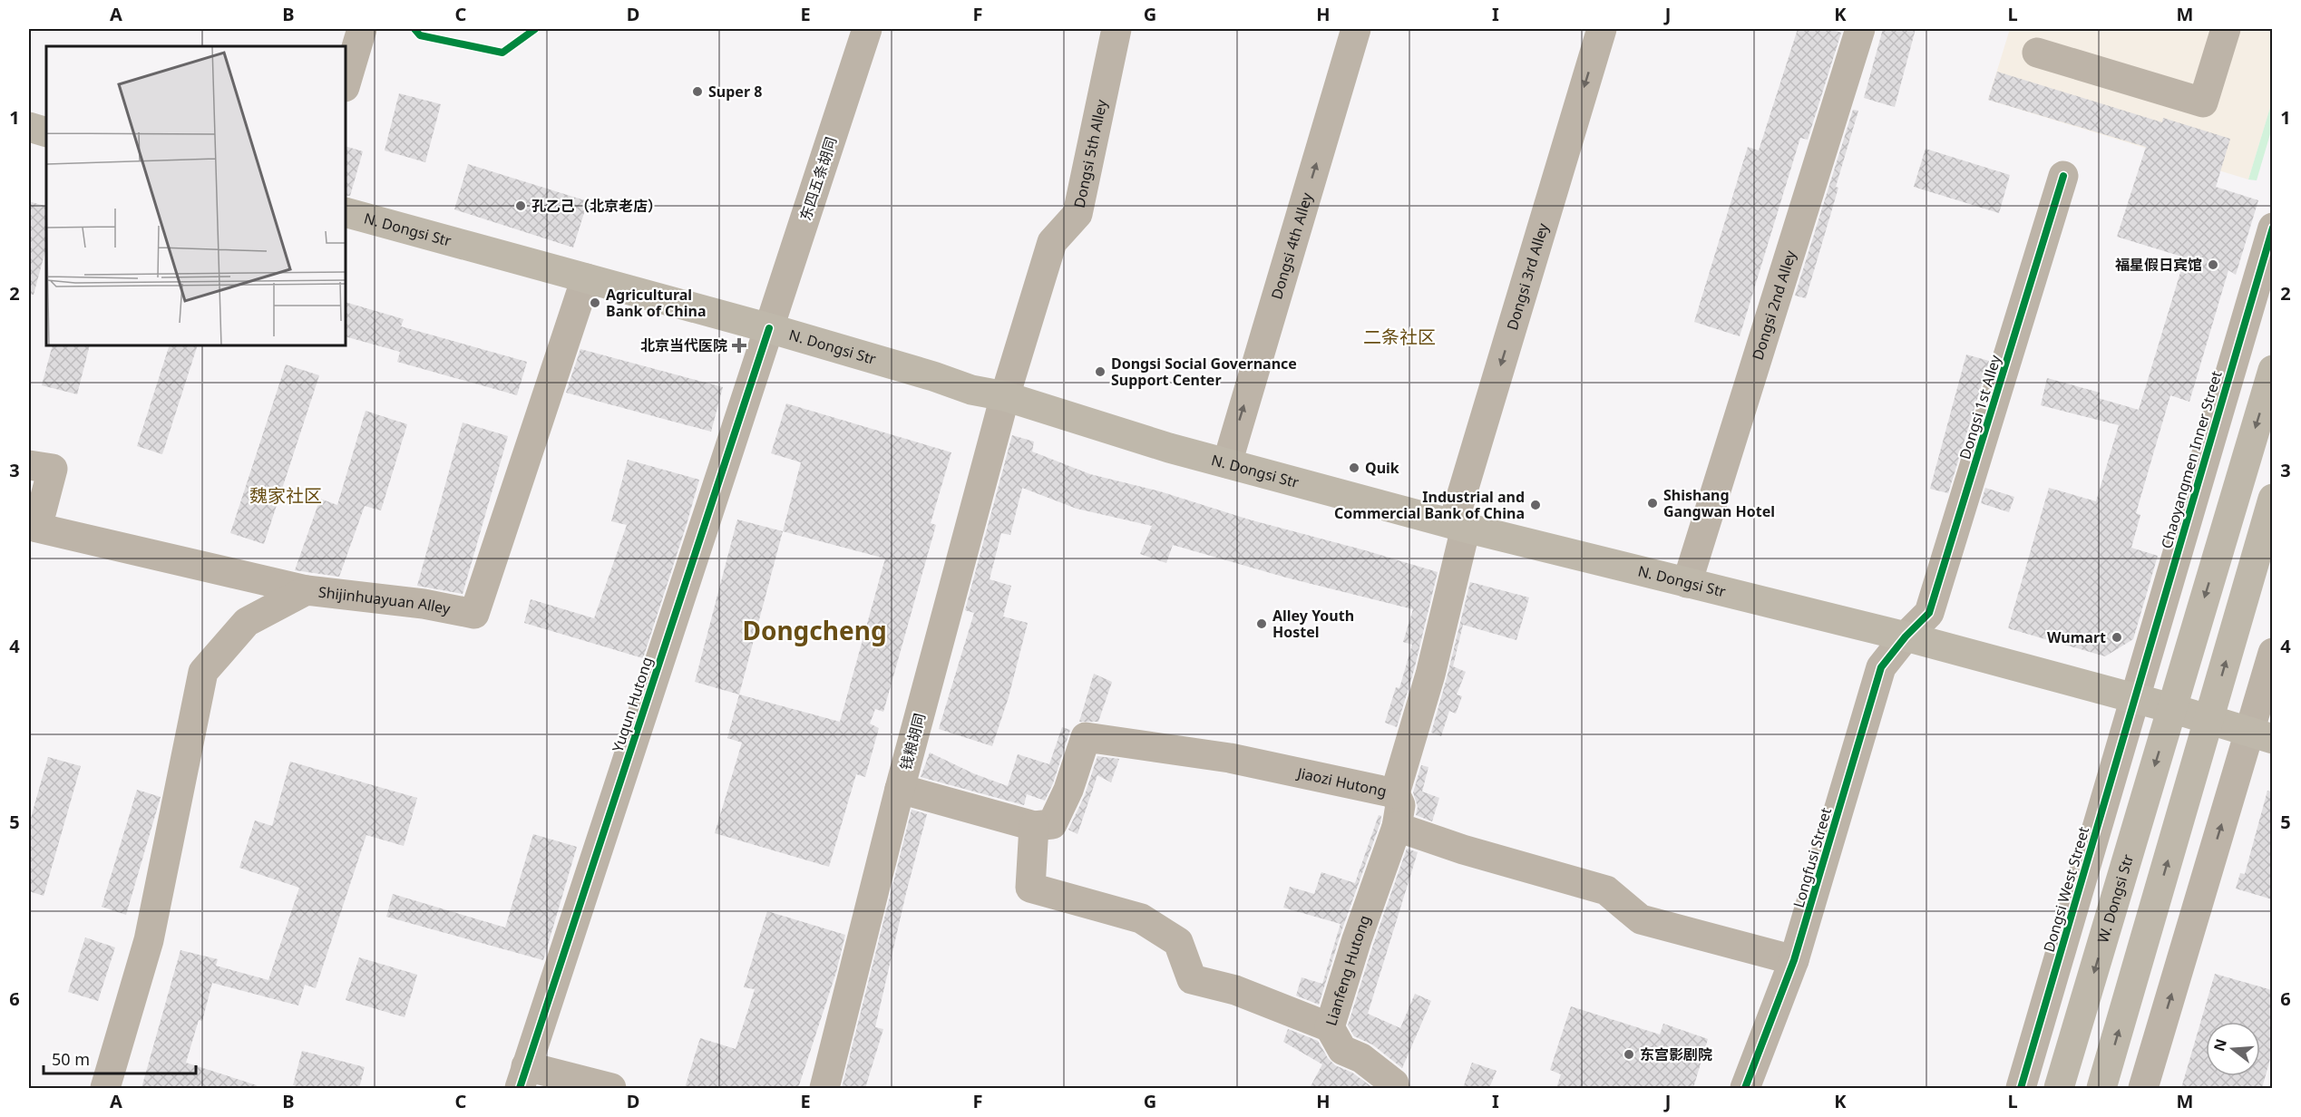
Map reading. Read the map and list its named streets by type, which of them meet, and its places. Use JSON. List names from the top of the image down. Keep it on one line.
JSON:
{"streets":{"main road":["N. Dongsi Str","W. Dongsi Str"],"street":["Dongsi 5th Alley","东四五条胡同","Dongsi 4th Alley","Dongsi 3rd Alley","Dongsi 2nd Alley","Dongsi 1st Alley","Chaoyangmen Inner Street","Shijinhuayuan Alley","Yuqun Hutong","钱粮胡同","Jiaozi Hutong","Longfusi Street","Dongsi West Street","Lianfeng Hutong"]},"crossings":[["Dongsi 5th Alley","N. Dongsi Str"],["Dongsi 5th Alley","钱粮胡同"],["东四五条胡同","N. Dongsi Str"],["东四五条胡同","Yuqun Hutong"],["N. Dongsi Str","Dongsi 4th Alley"],["N. Dongsi Str","Dongsi 3rd Alley"],["N. Dongsi Str","Dongsi 2nd Alley"],["N. Dongsi Str","Dongsi 1st Alley"],["N. Dongsi Str","Chaoyangmen Inner Street"],["N. Dongsi Str","Shijinhuayuan Alley"],["N. Dongsi Str","Yuqun Hutong"],["N. Dongsi Str","钱粮胡同"],["N. Dongsi Str","Longfusi Street"],["N. Dongsi Str","Dongsi West Street"],["N. Dongsi Str","W. Dongsi Str"],["Dongsi 3rd Alley","Jiaozi Hutong"],["Dongsi 1st Alley","Longfusi Street"],["Chaoyangmen Inner Street","Dongsi West Street"],["Jiaozi Hutong","Lianfeng Hutong"]],"one_way":["Dongsi 4th Alley","Dongsi 3rd Alley"],"districts":["二条社区","魏家社区","Dongcheng"],"places":{"other":["Super 8","孔乙己（北京老店）","福星假日宾馆","Agricultural Bank of China","Dongsi Social Governance Support Center","Quik","Shishang Gangwan Hotel","Industrial and Commercial Bank of China","Alley Youth Hostel","Wumart","东宫影剧院"],"health":["北京当代医院"]},"scale_bar":"50 m","north":"left","grid":{"columns":["A","B","C","D","E","F","G","H","I","J","K","L","M"],"rows":["1","2","3","4","5","6"]}}
